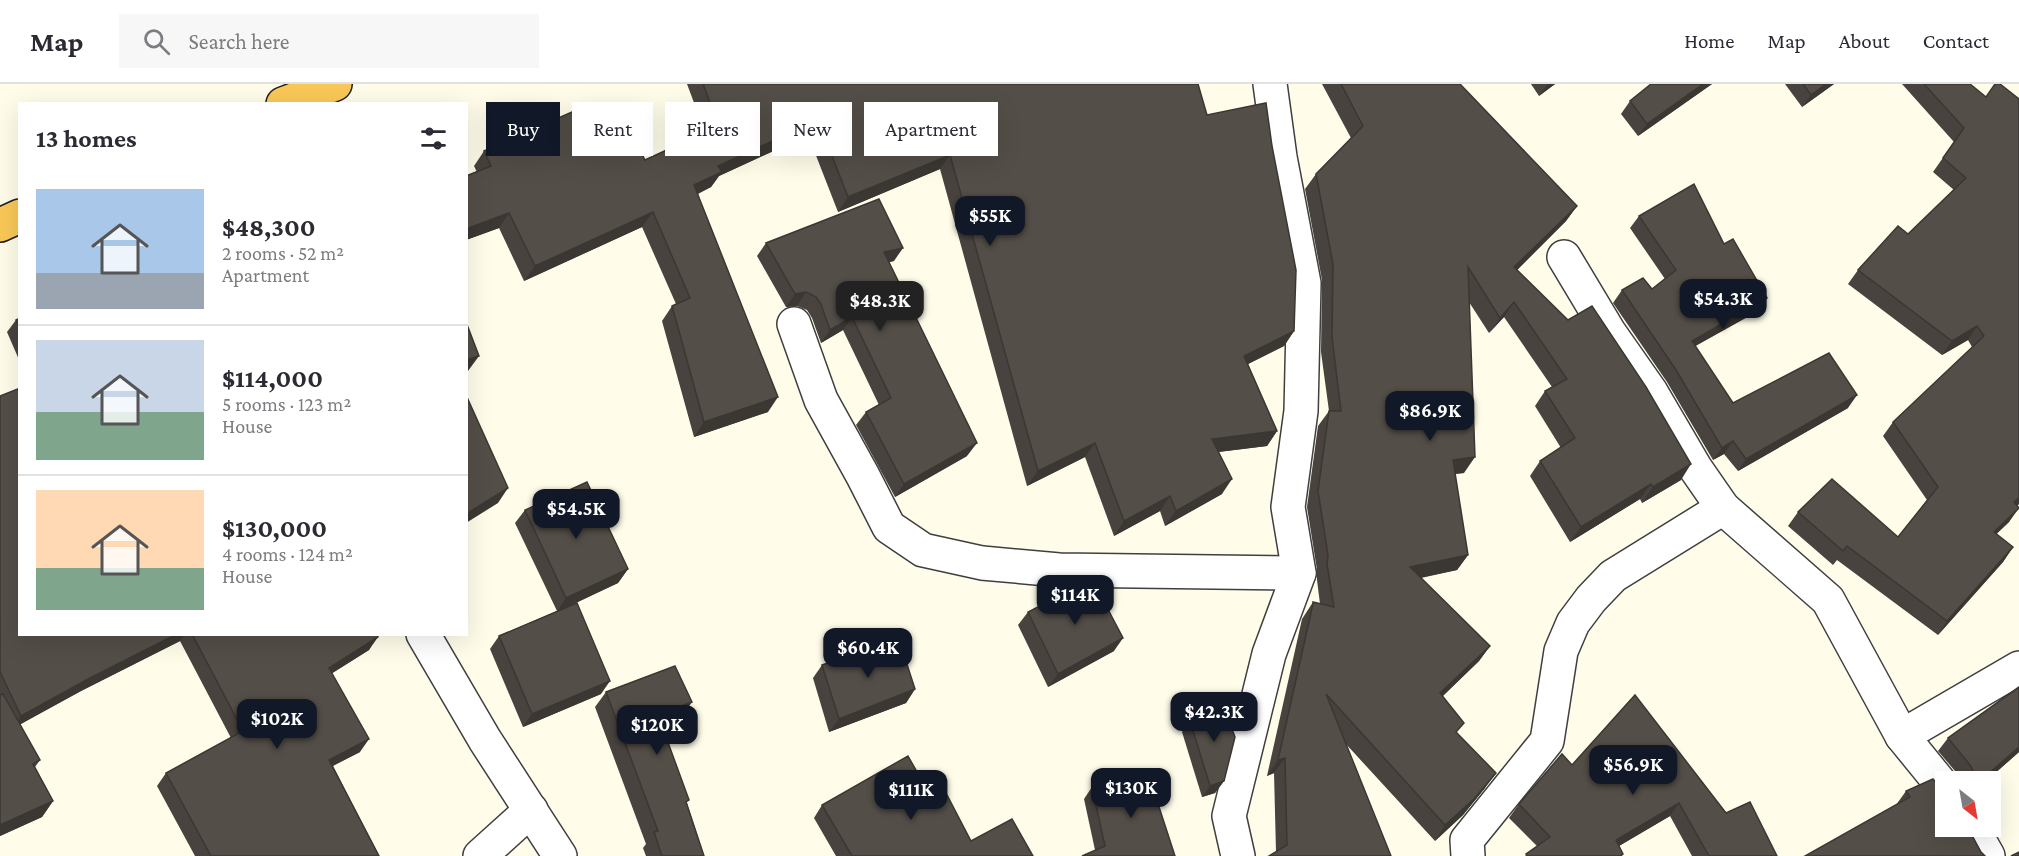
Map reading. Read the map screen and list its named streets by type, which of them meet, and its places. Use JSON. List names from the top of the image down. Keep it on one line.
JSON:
{"north":"bottom right","page":{"header":"Map","search":"Search here","nav":["Home","Map","About","Contact"],"chip":["Buy","Rent","Filters","New","Apartment"],"heading":"13 homes","list":[{"name":"$48,300","note":"2 rooms · 52 m² · Apartment"},{"name":"$114,000","note":"5 rooms · 123 m² · House"},{"name":"$130,000","note":"4 rooms · 124 m² · House"}],"price":["$55K","$54.3K","$48.3K","$86.9K","$54.5K","$114K","$60.4K","$42.3K","$102K","$120K","$56.9K","$130K","$111K"]}}
